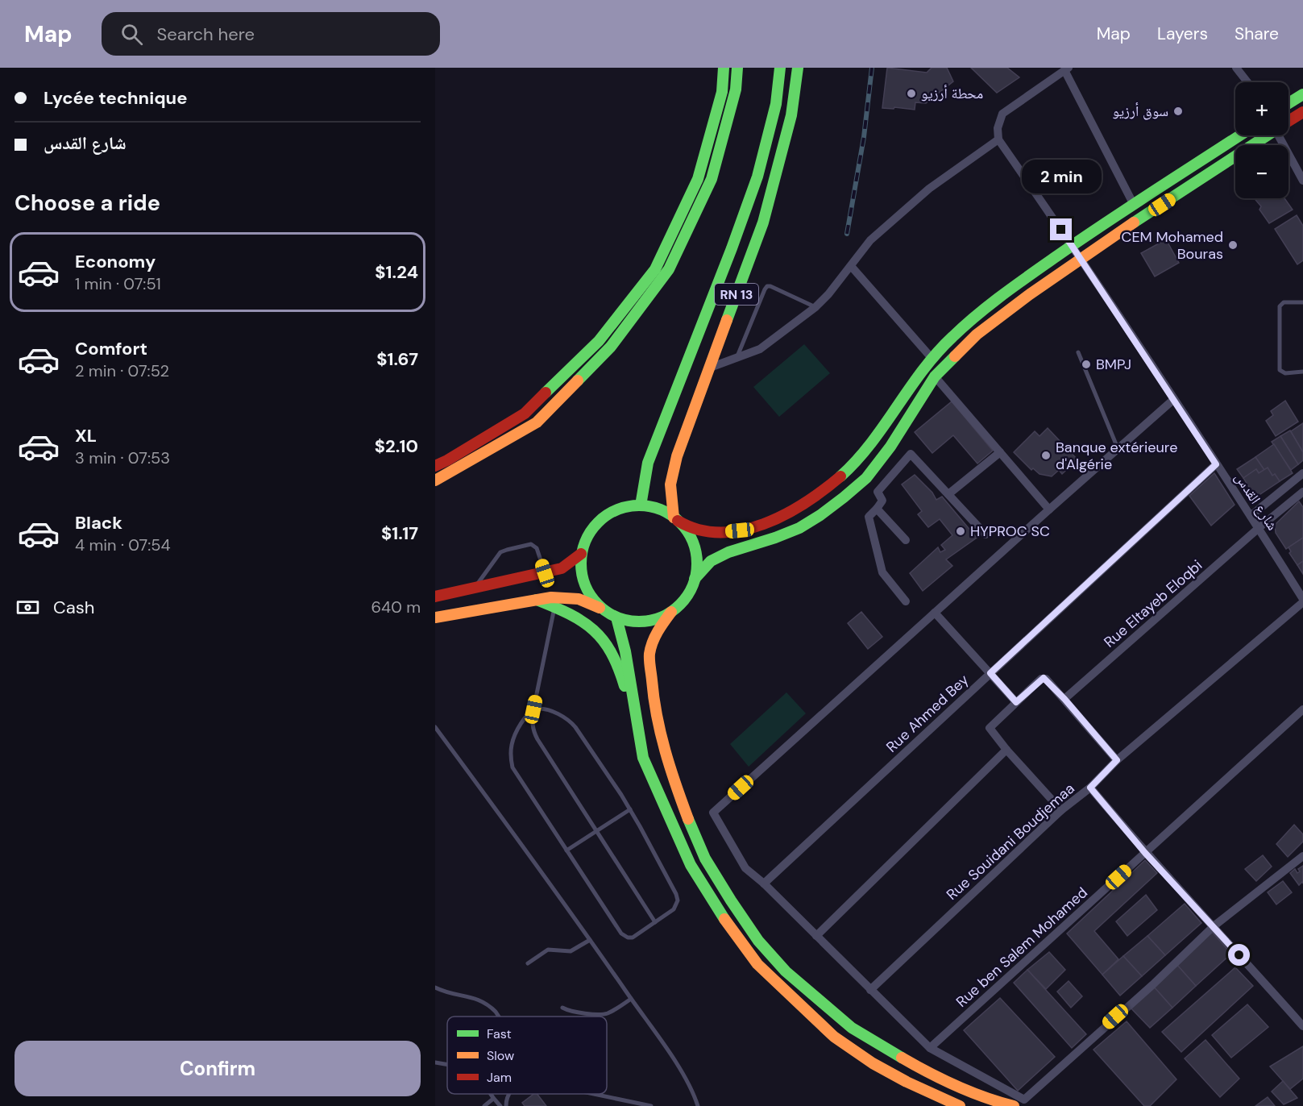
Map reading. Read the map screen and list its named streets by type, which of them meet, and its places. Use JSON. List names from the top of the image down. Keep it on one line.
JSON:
{"streets":{"main road":["RN 13"],"street":["شارع القدس","Rue Eltayeb Eloqbi","Rue Ahmed Bey","Rue Souidani Boudjemaa","Rue ben Salem Mohamed"]},"crossings":[["شارع القدس","Rue Eltayeb Eloqbi"],["شارع القدس","Rue Ahmed Bey"],["شارع القدس","Rue Souidani Boudjemaa"]],"places":["محطة أرزيو","سوق أرزيو","CEM Mohamed Bouras","BMPJ","Banque extérieure d'Algérie","HYPROC SC"],"legend":["Fast","Slow","Jam"],"page":{"header":"Map","search":"Search here","nav":["Map","Layers","Share"],"banner":["Lycée technique","شارع القدس"],"map_buttons":["+","−"],"bubble":"2 min","heading":"Choose a ride","list":[{"name":"Economy","note":"1 min · 07:51","value":"$1.24"},{"name":"Comfort","note":"2 min · 07:52","value":"$1.67"},{"name":"XL","note":"3 min · 07:53","value":"$2.10"},{"name":"Black","note":"4 min · 07:54","value":"$1.17"}],"pay":["Cash","640 m"],"buttons":"Confirm"}}
